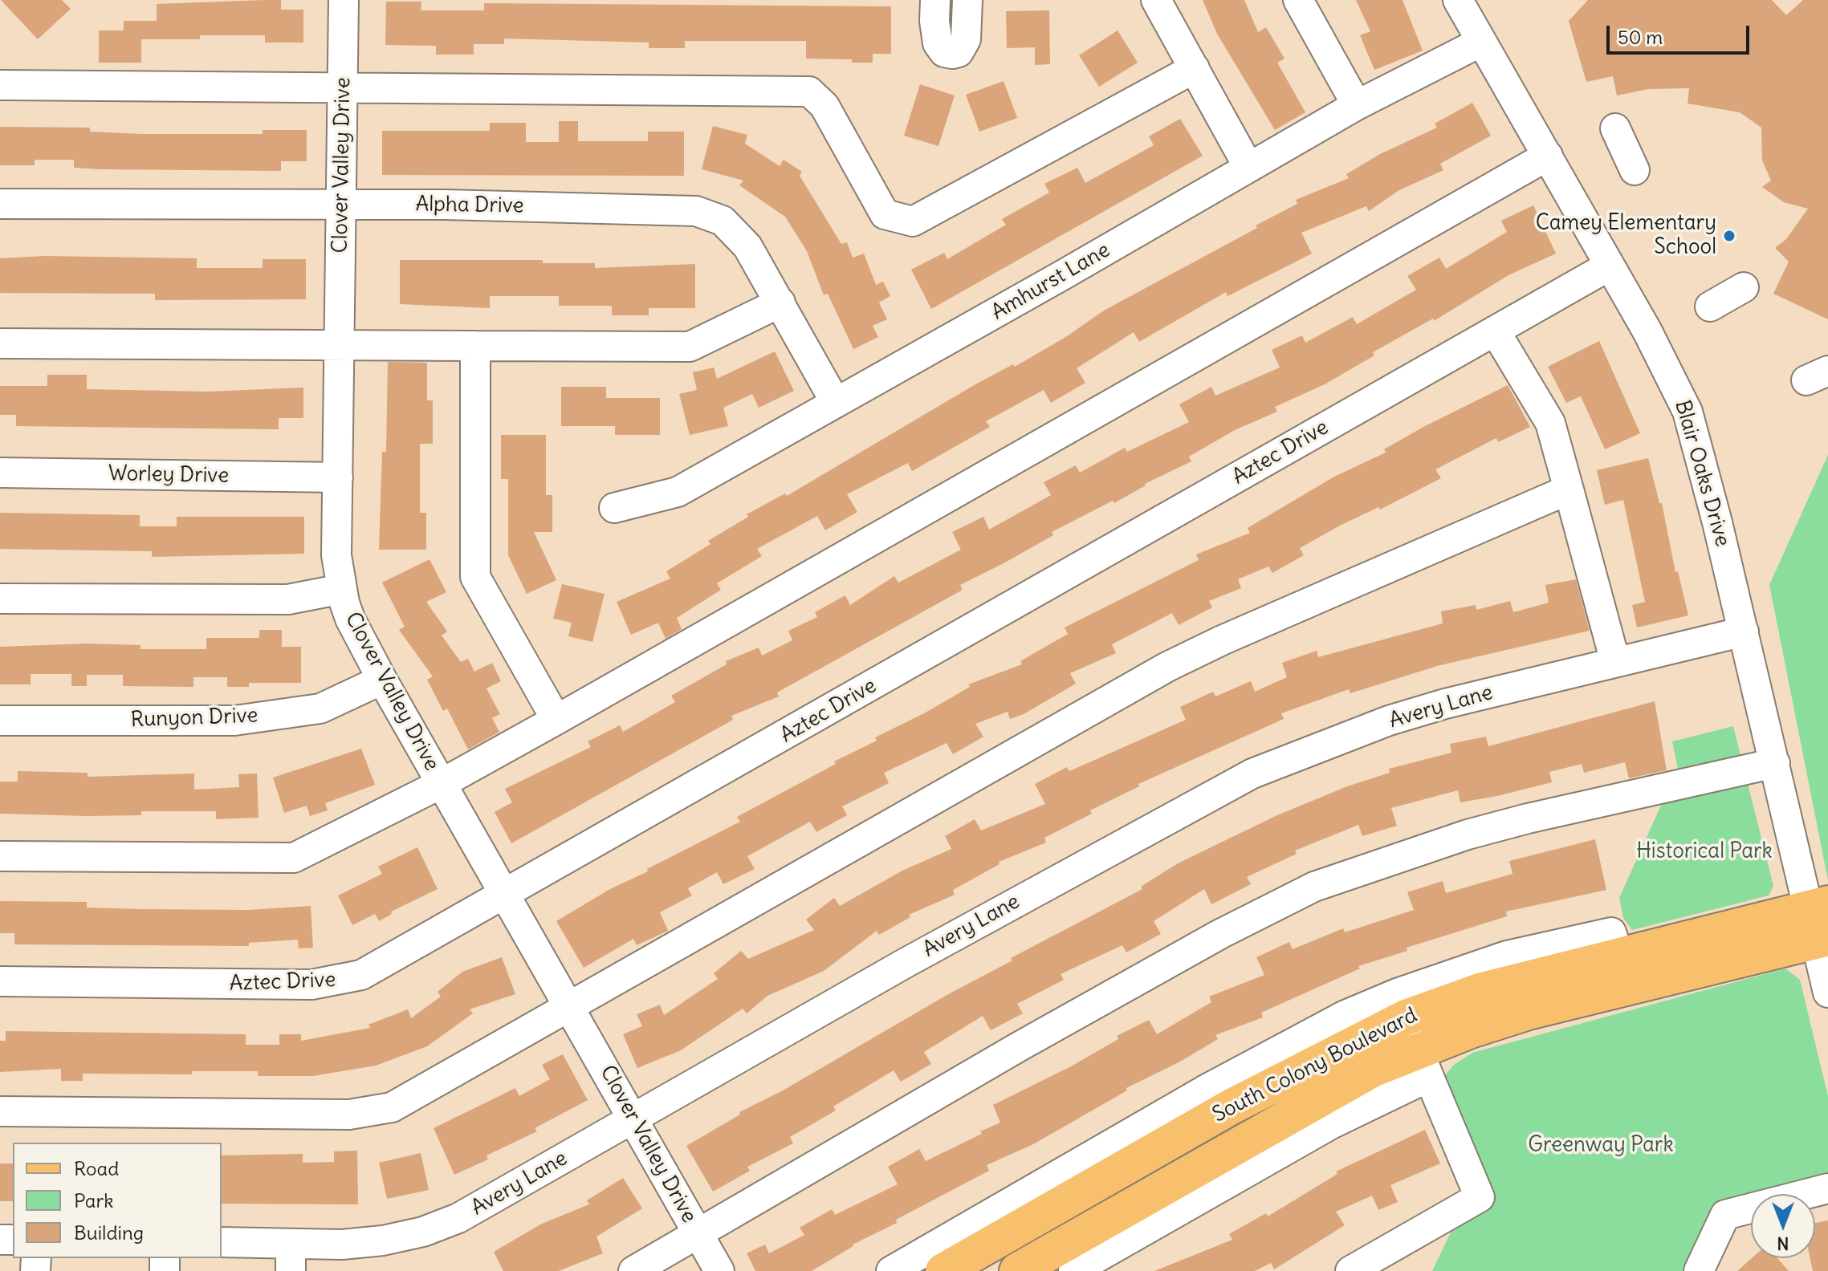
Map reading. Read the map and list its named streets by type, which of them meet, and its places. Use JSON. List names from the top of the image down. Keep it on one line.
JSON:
{"streets":{"main road":["South Colony Boulevard"],"street":["Clover Valley Drive","Alpha Drive","Amhurst Lane","Aztec Drive","Blair Oaks Drive","Worley Drive","Avery Lane","Runyon Drive"]},"crossings":[["Clover Valley Drive","Alpha Drive"],["Clover Valley Drive","Aztec Drive"],["Clover Valley Drive","Worley Drive"],["Clover Valley Drive","Avery Lane"],["Clover Valley Drive","Runyon Drive"],["Alpha Drive","Amhurst Lane"],["Amhurst Lane","Blair Oaks Drive"],["Aztec Drive","Blair Oaks Drive"],["Blair Oaks Drive","Avery Lane"],["Blair Oaks Drive","South Colony Boulevard"]],"parks":["Historical Park","Greenway Park"],"places":["Camey Elementary School"],"legend":["Road","Park","Building"],"scale_bar":"50 m","north":"bottom"}
